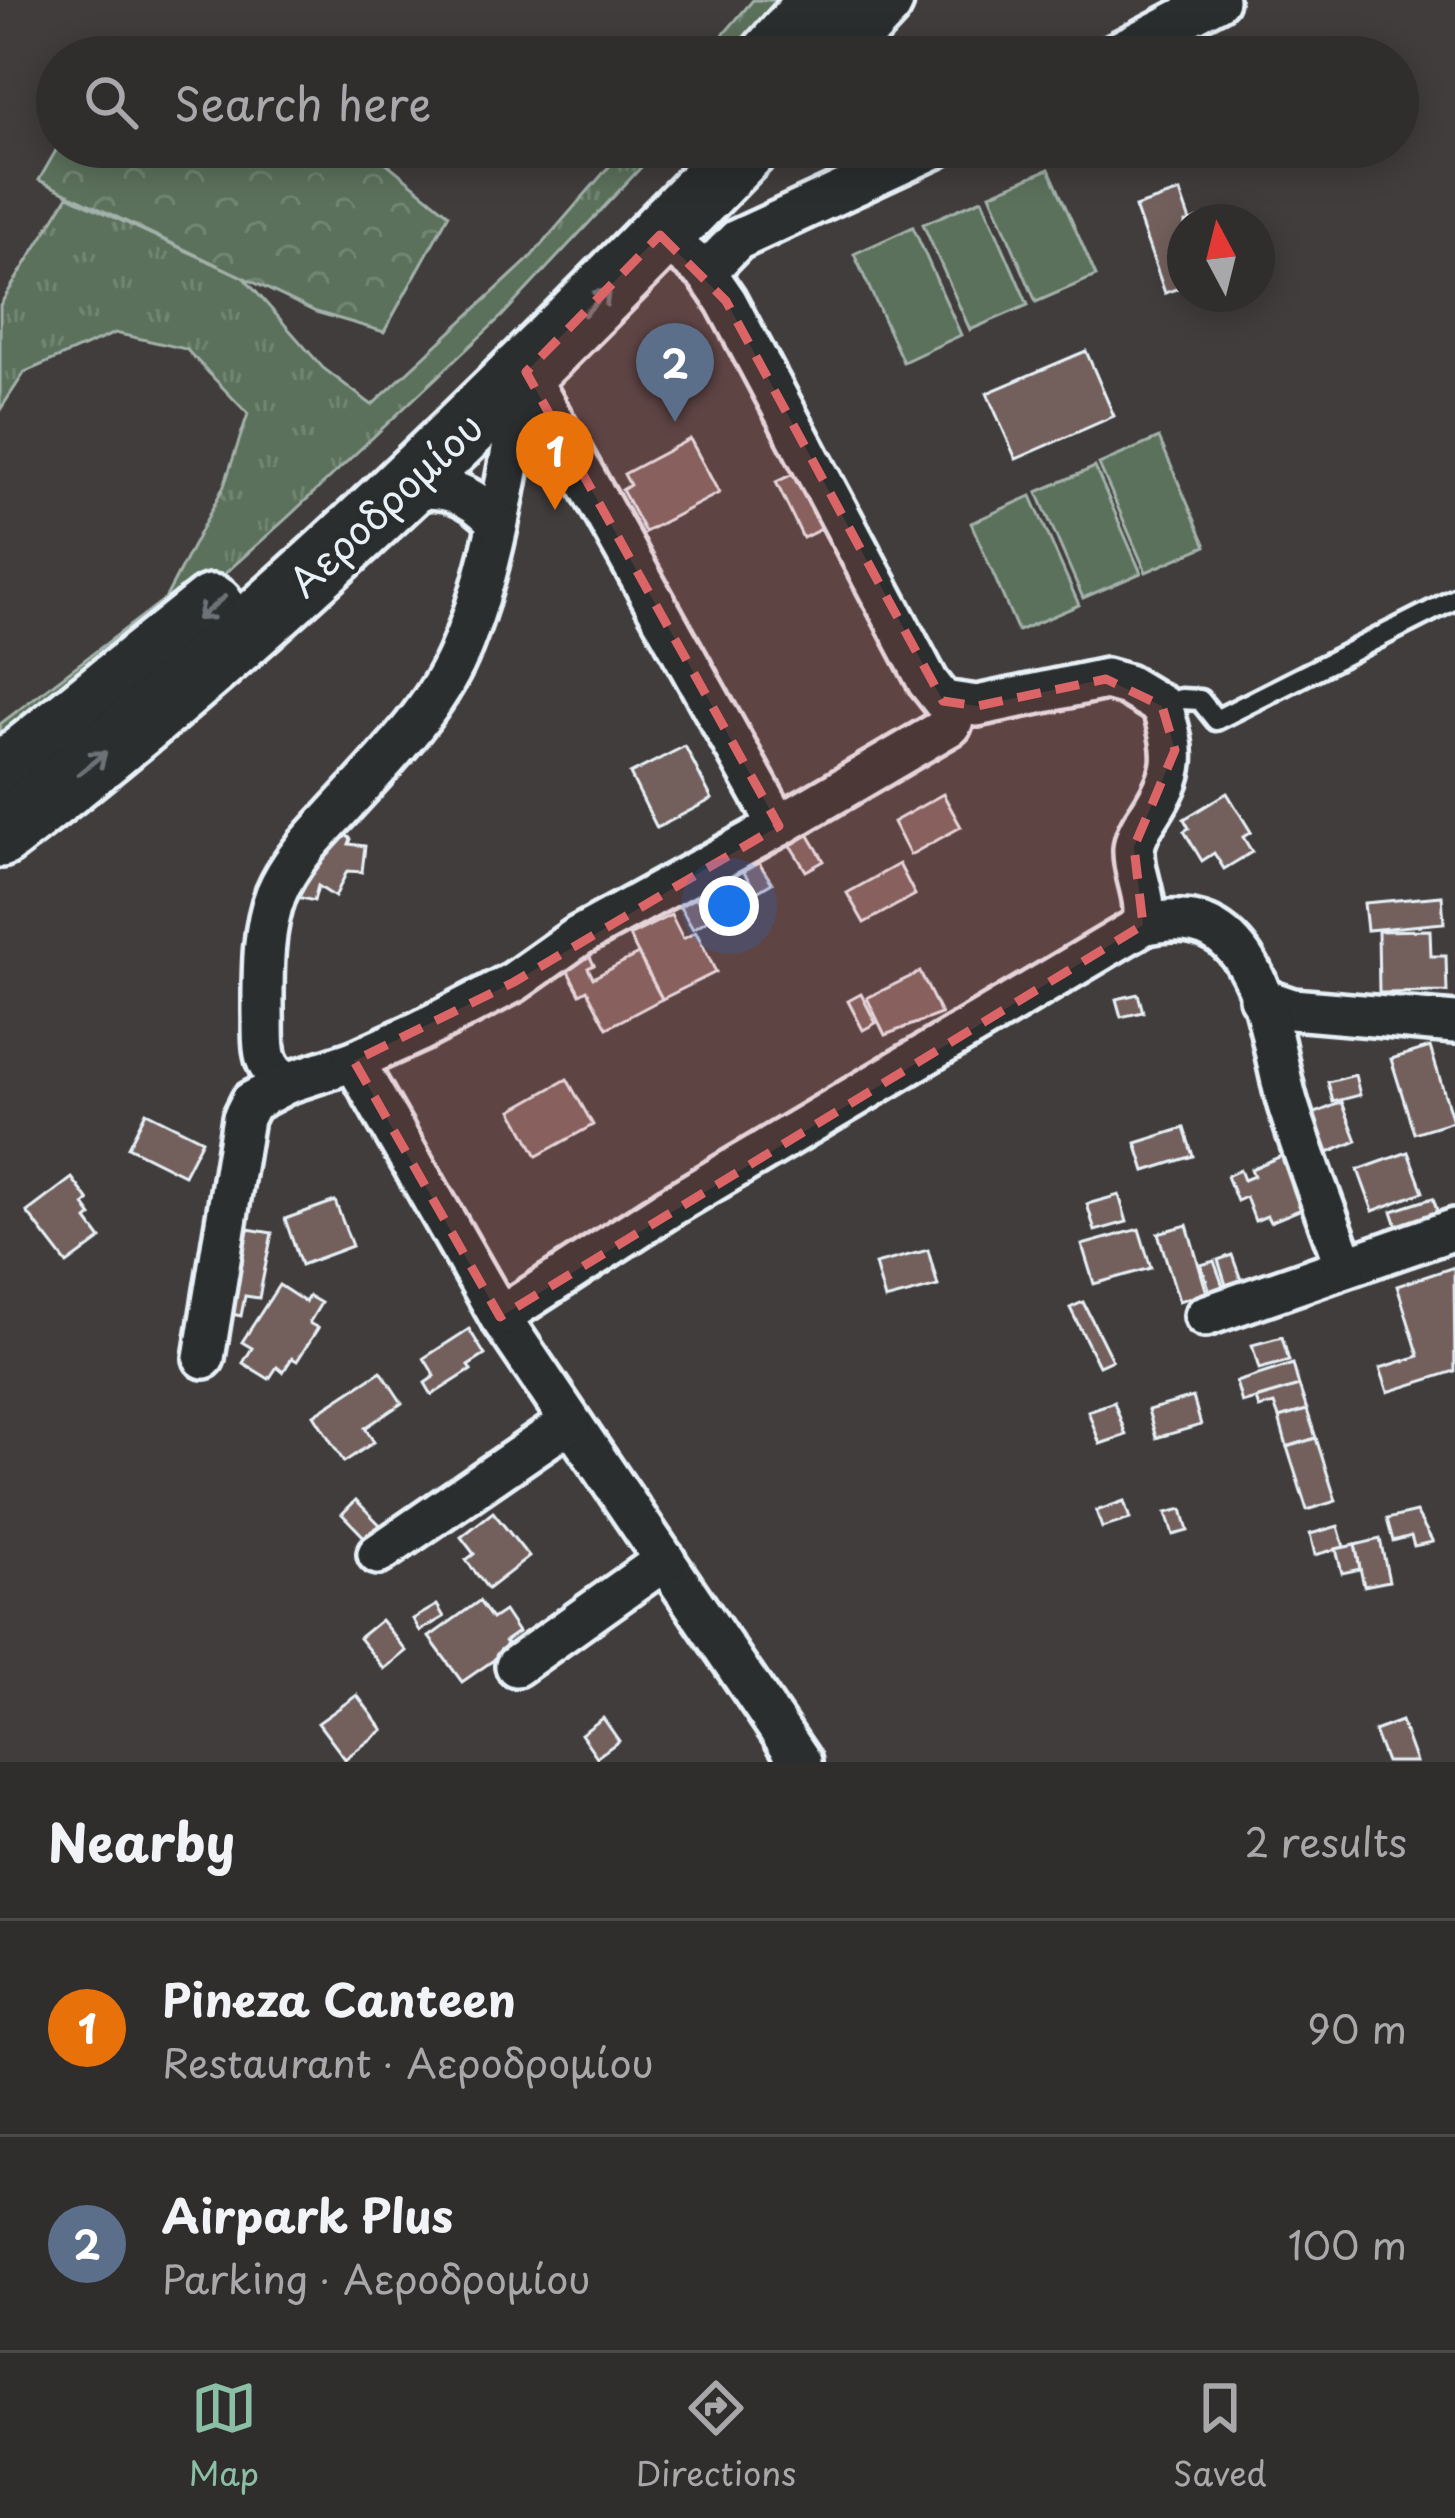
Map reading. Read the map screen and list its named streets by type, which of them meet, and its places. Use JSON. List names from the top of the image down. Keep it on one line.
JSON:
{"streets":{"main road":["Αεροδρομίου"]},"north":"top","page":{"search":"Search here","pins":["2","1"],"heading":["Nearby","2 results"],"list":[{"mark":"1","name":"Pineza Canteen","note":"Restaurant · Αεροδρομίου","value":"90 m"},{"mark":"2","name":"Airpark Plus","note":"Parking · Αεροδρομίου","value":"100 m"}],"nav":["Map","Directions","Saved"]}}
